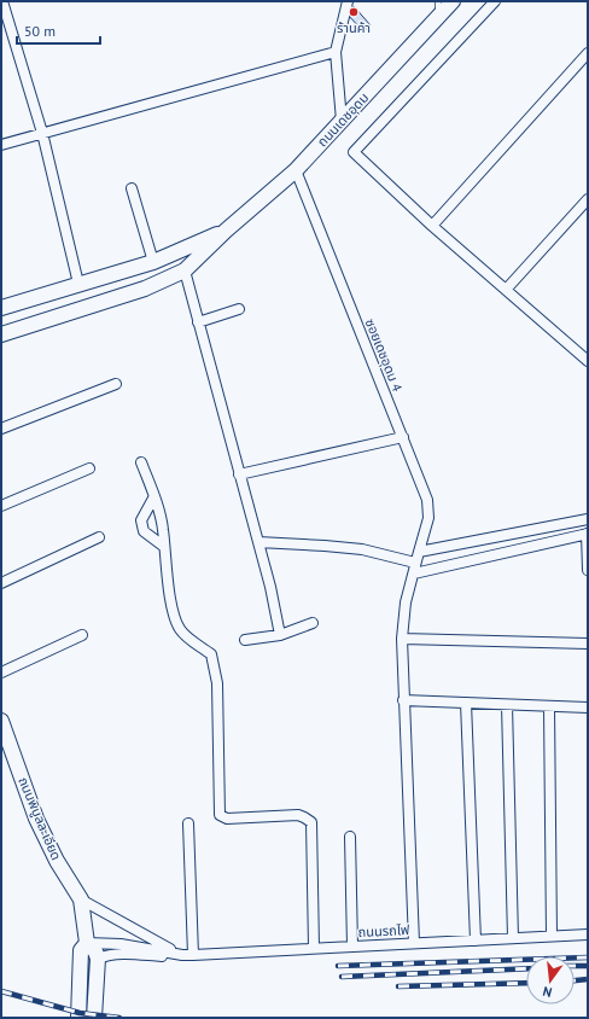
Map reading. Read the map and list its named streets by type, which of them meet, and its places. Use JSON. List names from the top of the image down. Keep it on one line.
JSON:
{"streets":{"main road":["ถนนเดชอุดม","ถนนพิบูลละเอียด"],"street":["ซอยเดชอุดม 4","ถนนรถไฟ"]},"crossings":[["ถนนเดชอุดม","ซอยเดชอุดม 4"],["ซอยเดชอุดม 4","ถนนรถไฟ"],["ถนนพิบูลละเอียด","ถนนรถไฟ"]],"places":["ร้านค้า"],"scale_bar":"50 m","north":"bottom"}
